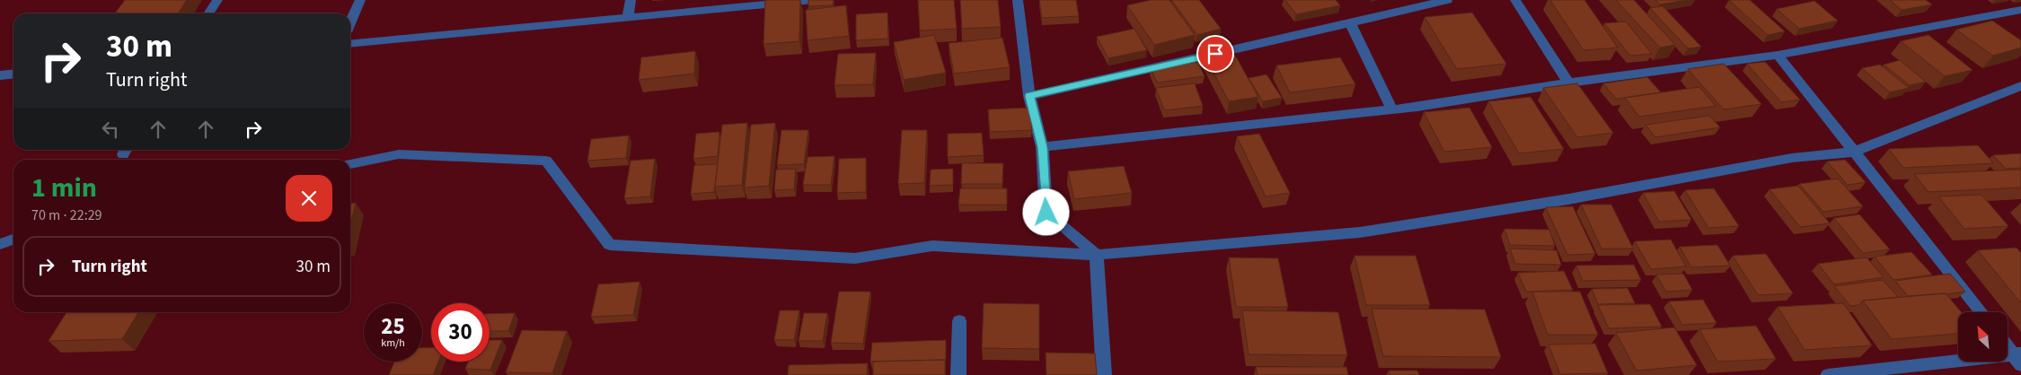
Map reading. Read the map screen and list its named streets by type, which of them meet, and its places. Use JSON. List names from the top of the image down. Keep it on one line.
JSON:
{"north":"top left","page":{"turn":["30 m","Turn right"],"heading":["1 min","70 m · 22:29"],"list":[{"name":"Turn right","value":"30 m"}],"speed":"25 km/h","limit":"30"}}
